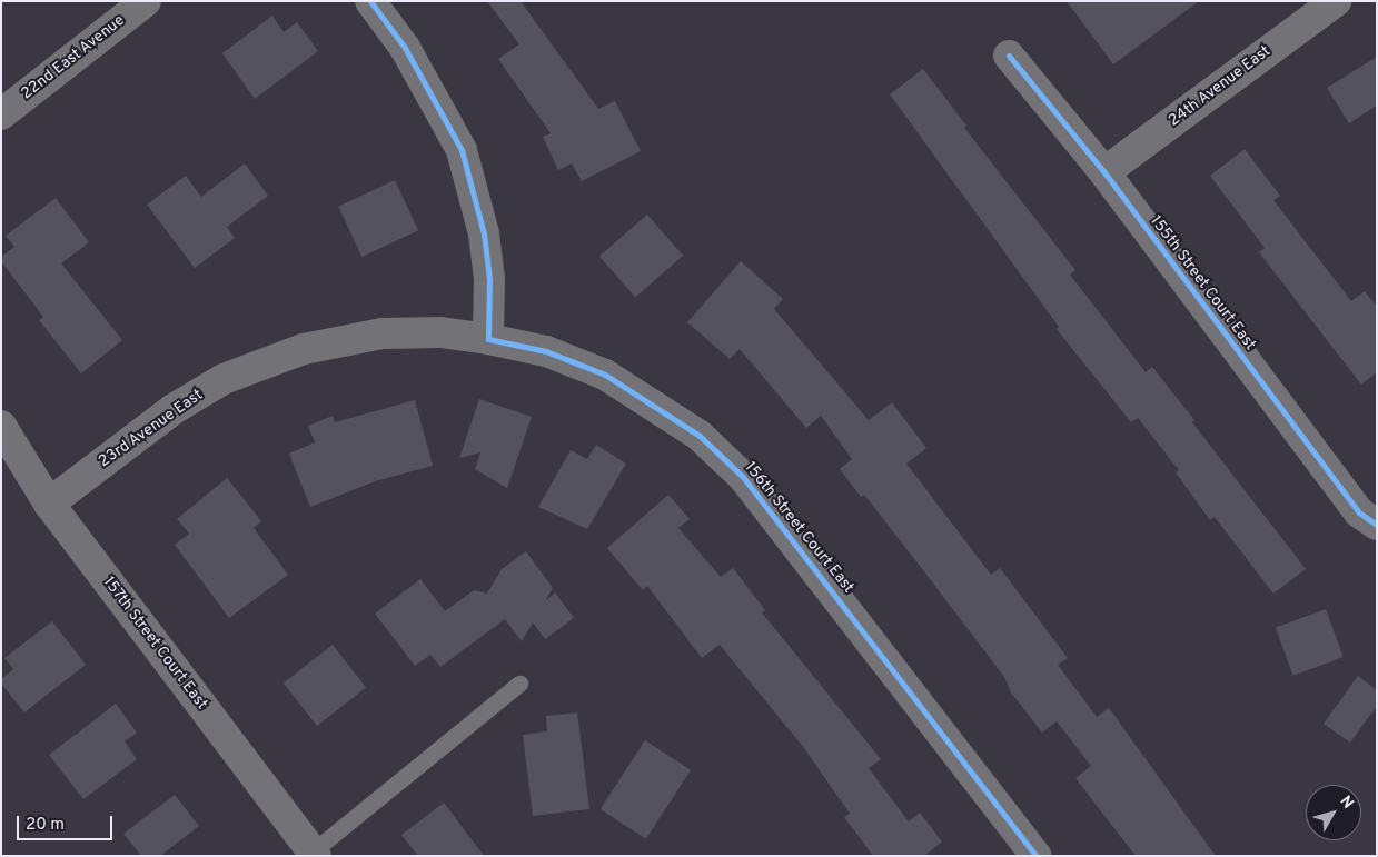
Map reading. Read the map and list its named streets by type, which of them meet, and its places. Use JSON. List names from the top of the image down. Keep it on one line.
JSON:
{"streets":{"street":["22nd East Avenue","24th Avenue East","155th Street Court East","23rd Avenue East","156th Street Court East","157th Street Court East"]},"crossings":[["24th Avenue East","155th Street Court East"],["23rd Avenue East","156th Street Court East"],["23rd Avenue East","157th Street Court East"]],"scale_bar":"20 m","north":"top right"}
